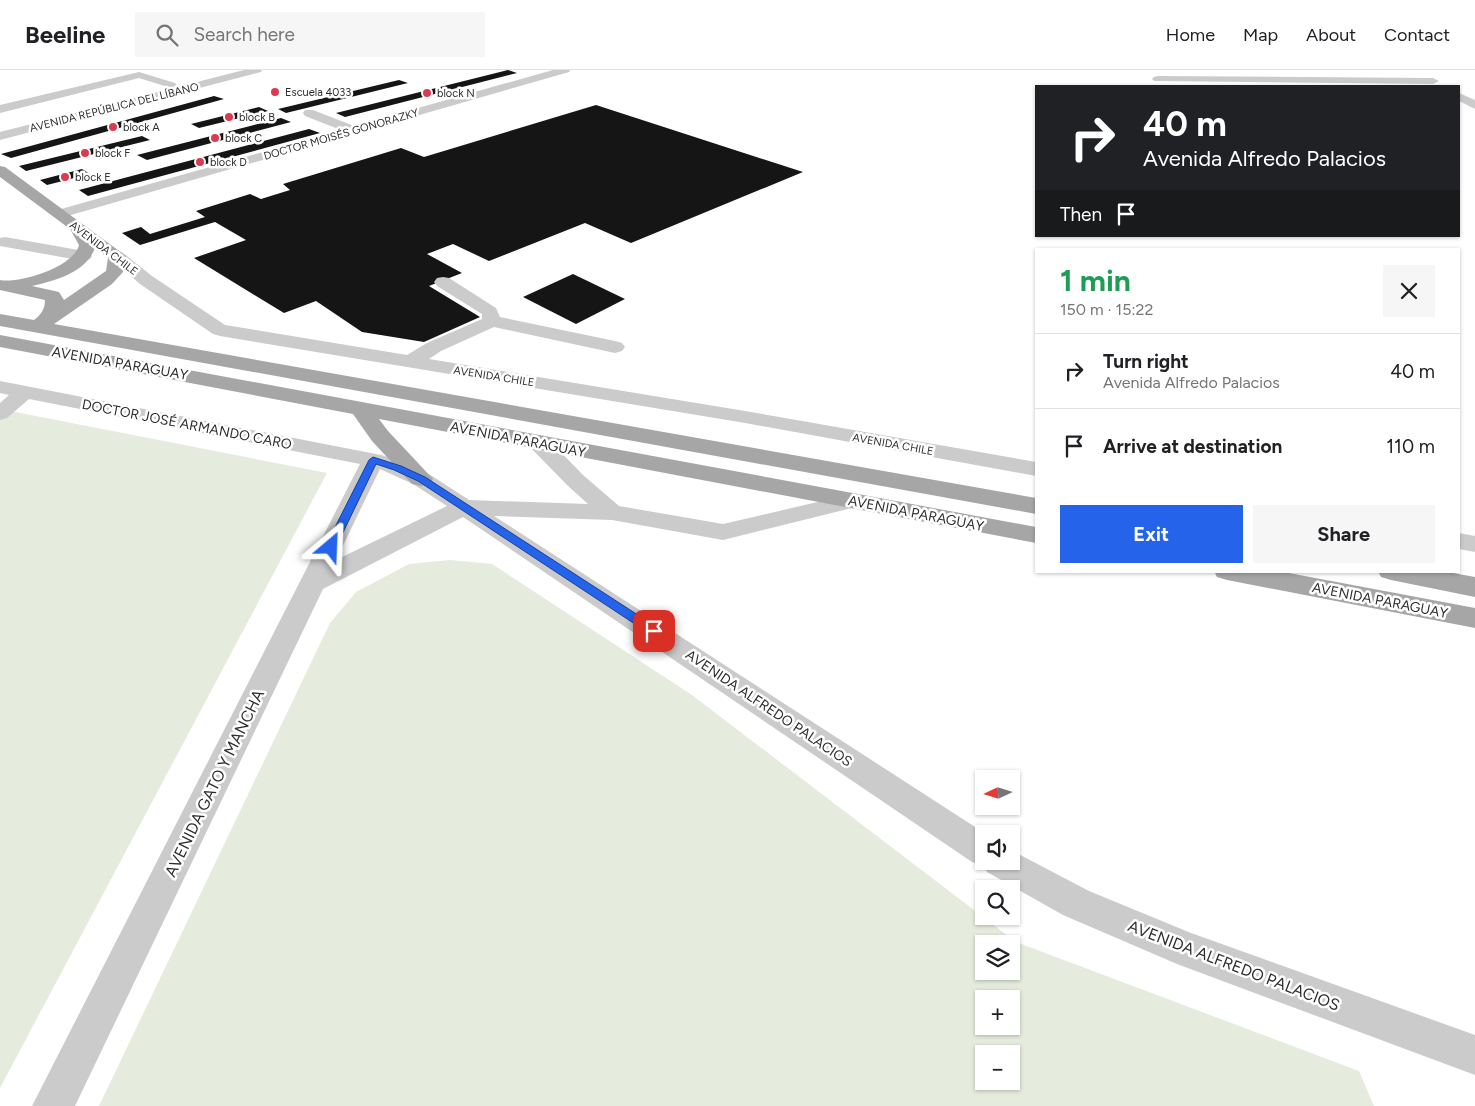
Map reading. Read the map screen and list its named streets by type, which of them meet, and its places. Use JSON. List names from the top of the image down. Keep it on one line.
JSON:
{"streets":{"main road":["AVENIDA CHILE","AVENIDA PARAGUAY"],"street":["AVENIDA REPÚBLICA DEL LÍBANO","DOCTOR MOISÉS GONORAZKY","DOCTOR JOSÉ ARMANDO CARO","AVENIDA ALFREDO PALACIOS","AVENIDA GATO Y MANCHA"]},"crossings":[["DOCTOR MOISÉS GONORAZKY","AVENIDA CHILE"],["DOCTOR JOSÉ ARMANDO CARO","AVENIDA ALFREDO PALACIOS"],["DOCTOR JOSÉ ARMANDO CARO","AVENIDA GATO Y MANCHA"],["AVENIDA ALFREDO PALACIOS","AVENIDA GATO Y MANCHA"]],"places":["Escuela 4033","block N","block B","block A","block C","block F","block D","block E"],"north":"left","page":{"header":"Beeline","search":"Search here","nav":["Home","Map","About","Contact"],"turn":["40 m","Avenida Alfredo Palacios"],"then":"Then","heading":["1 min","150 m · 15:22"],"list":[{"name":"Turn right","note":"Avenida Alfredo Palacios","value":"40 m"},{"name":"Arrive at destination","value":"110 m"}],"buttons":["Exit","Share"],"map_buttons":["+","−"]}}
